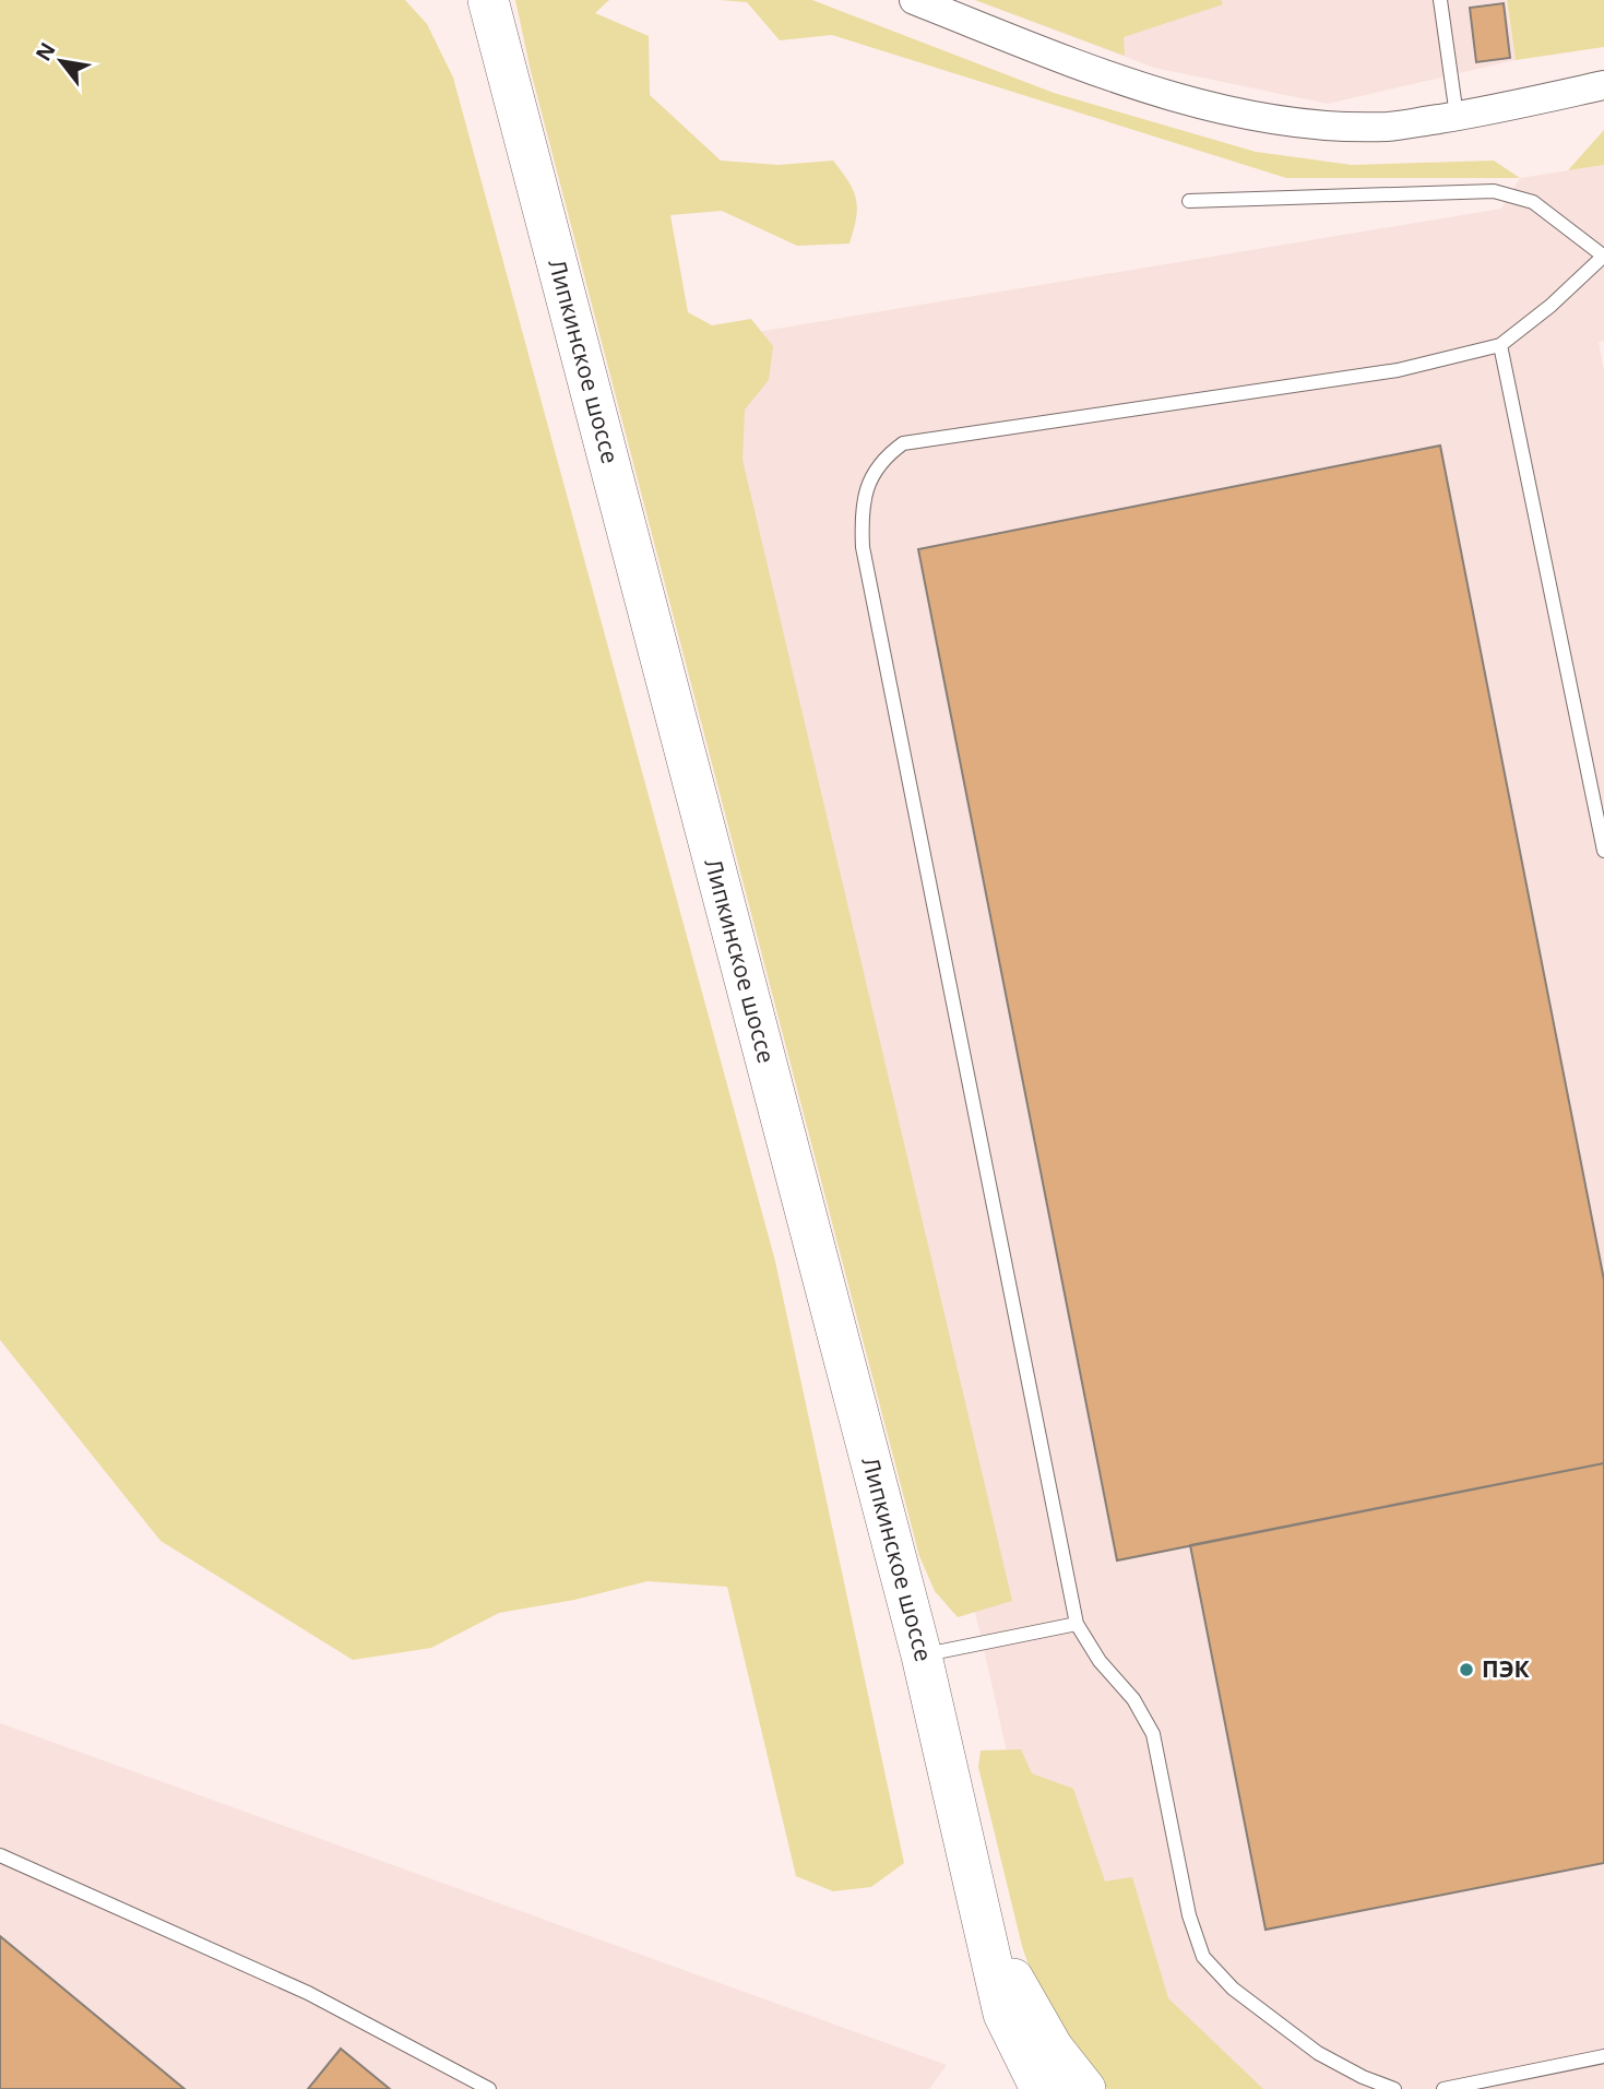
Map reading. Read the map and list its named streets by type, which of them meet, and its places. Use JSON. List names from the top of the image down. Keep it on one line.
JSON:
{"streets":{"street":["Липкинское шоссе"]},"places":["ПЭК"],"north":"top left"}
